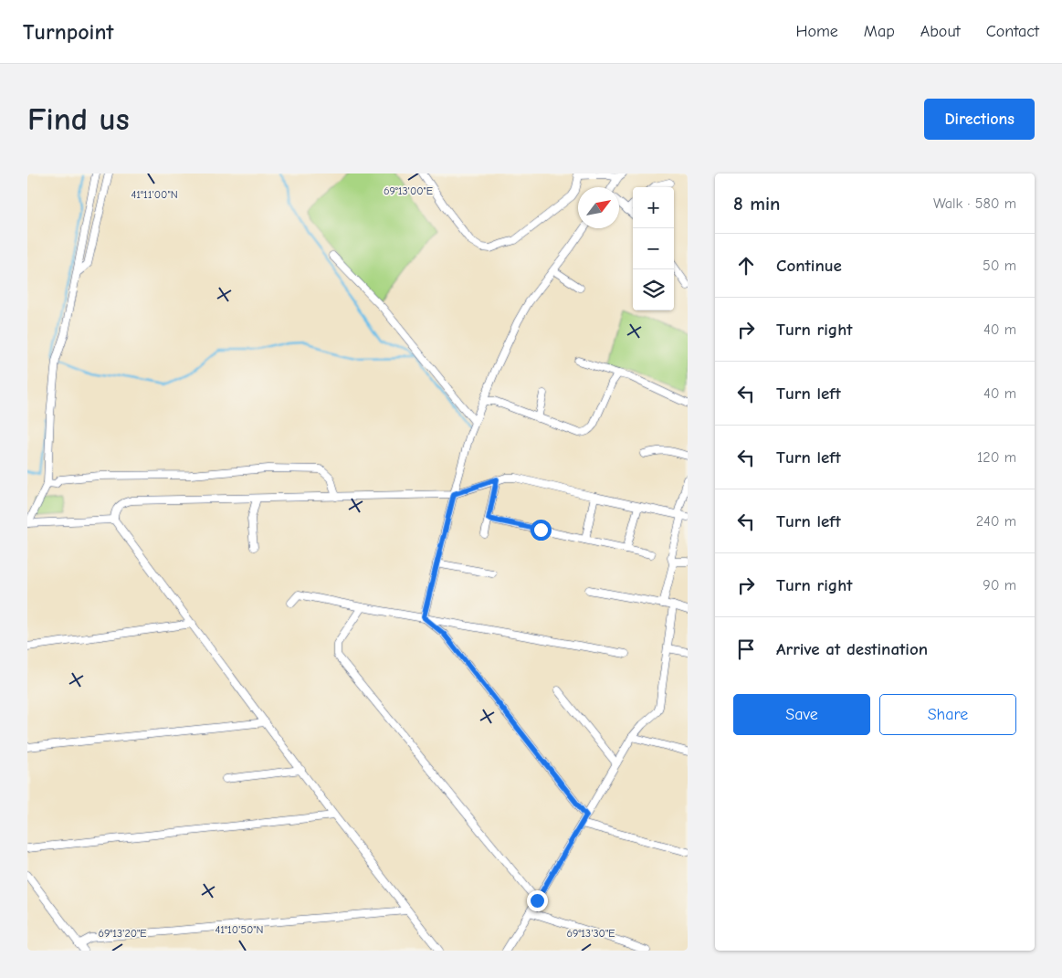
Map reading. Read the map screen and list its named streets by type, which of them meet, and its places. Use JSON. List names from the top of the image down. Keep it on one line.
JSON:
{"north":"top right","page":{"header":"Turnpoint","nav":["Home","Map","About","Contact"],"buttons":["Directions",["Save","Share"]],"title":"Find us","heading":["8 min","Walk · 580 m"],"map_buttons":["+","−"],"list":[["Continue","50 m"],["Turn right","40 m"],["Turn left","40 m"],["Turn left","120 m"],["Turn left","240 m"],["Turn right","90 m"],"Arrive at destination"]},"coordinates":["69°13'00\"E","41°11'00\"N","41°10'50\"N","69°13'20\"E","69°13'30\"E"]}
